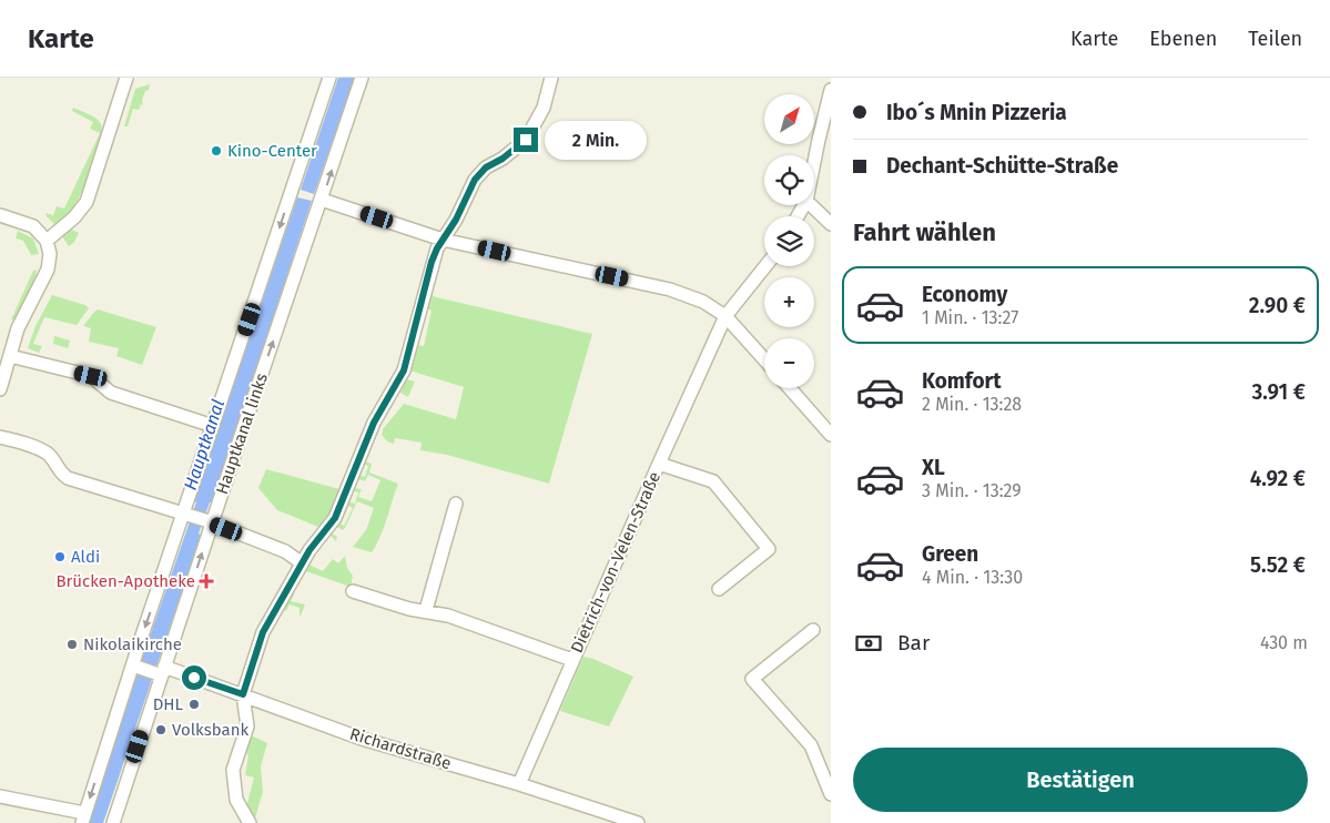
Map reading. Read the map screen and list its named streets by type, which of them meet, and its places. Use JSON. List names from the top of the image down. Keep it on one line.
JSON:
{"streets":{"street":["Hauptkanal links","Dietrich-von-Velen-Straße","Richardstraße"]},"crossings":[["Hauptkanal links","Richardstraße"],["Dietrich-von-Velen-Straße","Richardstraße"]],"water":["Hauptkanal"],"places":{"other":["Kino-Center","Aldi","Nikolaikirche","DHL","Volksbank"],"health":["Brücken-Apotheke"]},"north":"top right","page":{"header":"Karte","nav":["Karte","Ebenen","Teilen"],"banner":["Ibo´s Mnin Pizzeria","Dechant-Schütte-Straße"],"map_buttons":["+","−"],"bubble":"2 Min.","heading":"Fahrt wählen","list":[{"name":"Economy","note":"1 Min. · 13:27","value":"2.90 €"},{"name":"Komfort","note":"2 Min. · 13:28","value":"3.91 €"},{"name":"XL","note":"3 Min. · 13:29","value":"4.92 €"},{"name":"Green","note":"4 Min. · 13:30","value":"5.52 €"}],"pay":["Bar","430 m"],"buttons":"Bestätigen"}}
